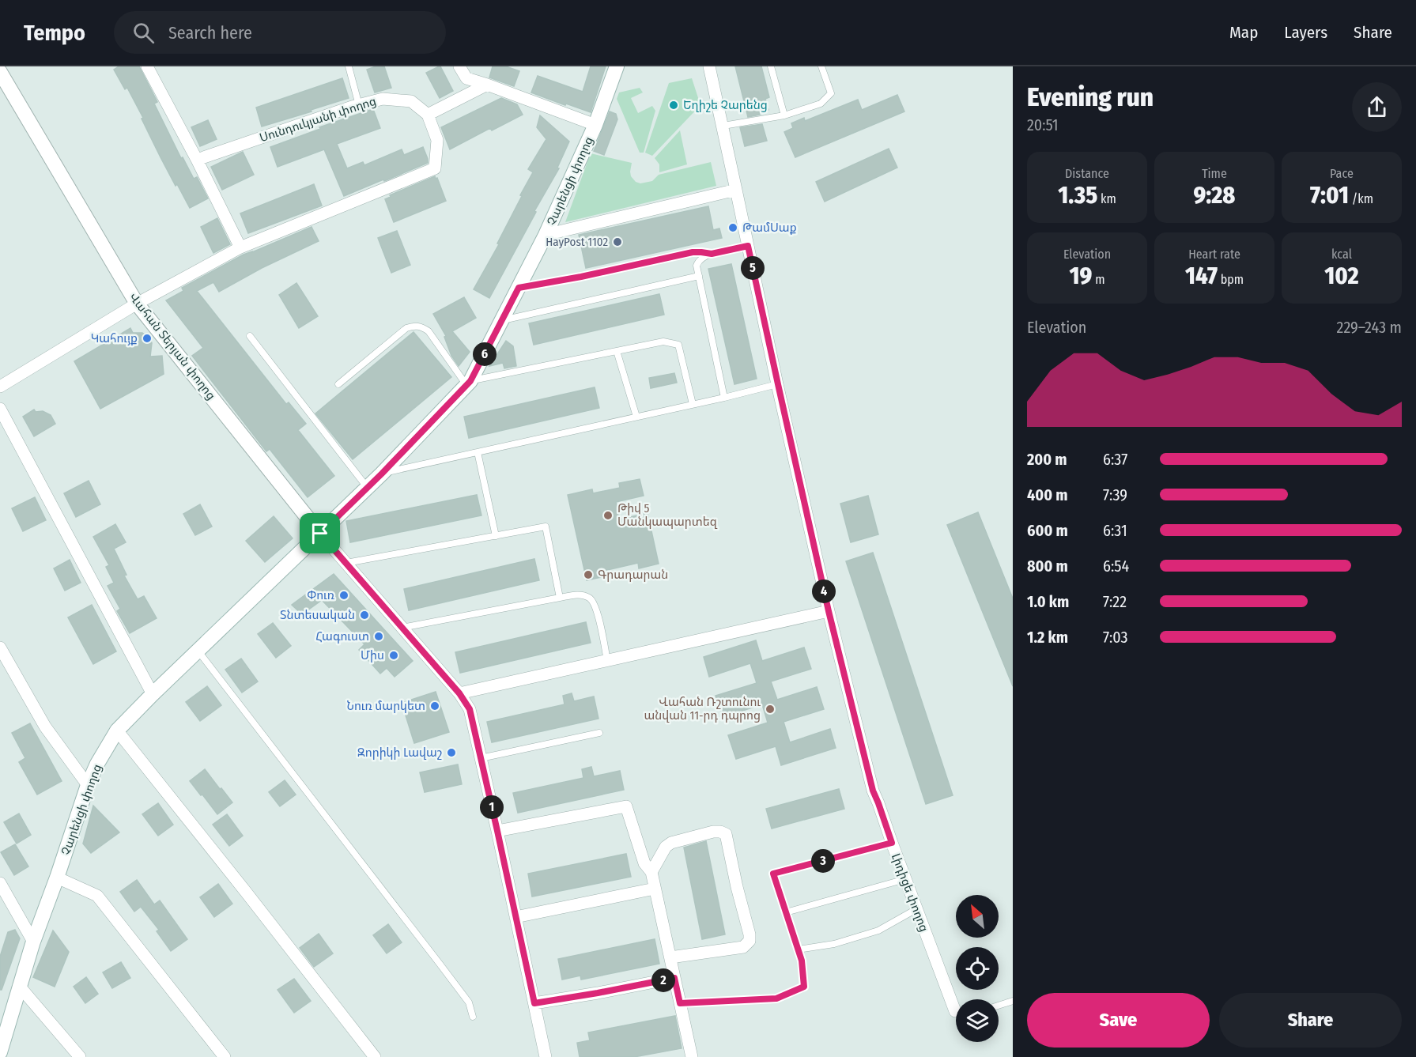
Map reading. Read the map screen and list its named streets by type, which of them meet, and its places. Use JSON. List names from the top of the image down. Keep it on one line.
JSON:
{"streets":{"main road":["Չարենցի փողոց","Վահան Տերյան փողոց"],"street":["Սունդուկյանի փողոց","Լիդիցե փողոց"]},"crossings":[["Չարենցի փողոց","Վահան Տերյան փողոց"]],"places":["Եղիշե Չարենց","ԹամՍաք","HayPost 1102","Կահույք","Թիվ 5 Մանկապարտեզ","Գրադարան","Փուռ","Տնտեսական","Հագուստ","Միս","Նուռ մարկետ","Վահան Ռշտունու անվան 11-րդ դպրոց","Զորիկի Լավաշ"],"north":"top left","page":{"header":"Tempo","search":"Search here","nav":["Map","Layers","Share"],"heading":["Evening run","20:51"],"stats":[["Distance","1.35 km"],["Time","9:28"],["Pace","7:01 /km"],["Elevation","19 m"],["Heart rate","147 bpm"],["kcal","102"]],"pins":["5","6","4","1","3","2"],"chart":["Elevation","229–243 m"],"list":[{"name":"200 m","note":"6:37"},{"name":"400 m","note":"7:39"},{"name":"600 m","note":"6:31"},{"name":"800 m","note":"6:54"},{"name":"1.0 km","note":"7:22"},{"name":"1.2 km","note":"7:03"}],"buttons":["Save","Share"]}}
